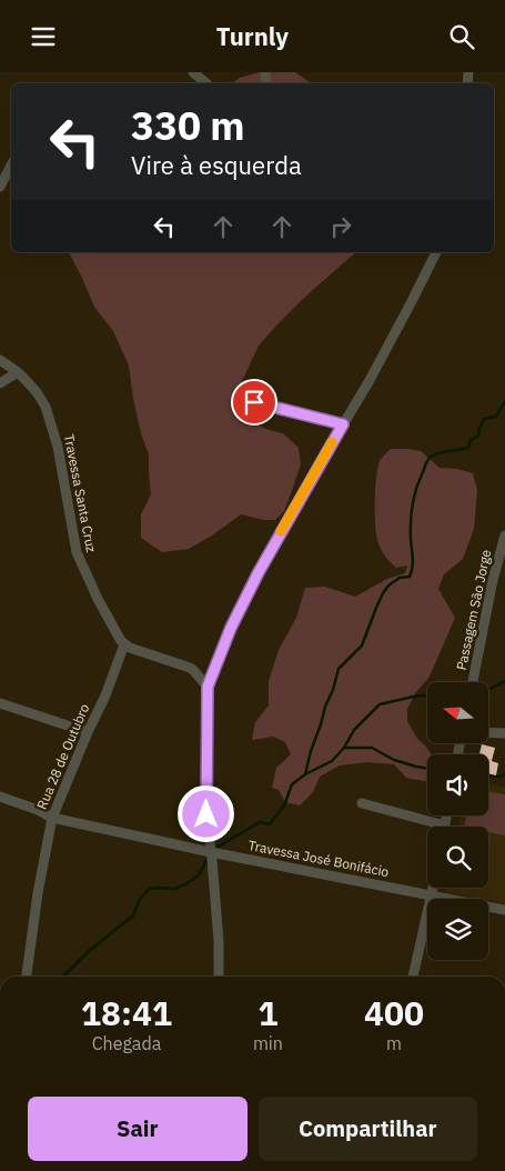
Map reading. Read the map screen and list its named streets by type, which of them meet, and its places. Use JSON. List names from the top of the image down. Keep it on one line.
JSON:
{"streets":{"street":["Travessa Santa Cruz","Passagem São Jorge","Rua 28 de Outubro","Travessa José Bonifácio"]},"crossings":[["Travessa Santa Cruz","Rua 28 de Outubro"],["Rua 28 de Outubro","Travessa José Bonifácio"]],"north":"left","page":{"header":"Turnly","turn":["330 m","Vire à esquerda"],"eta":["18:41","Chegada","1","min","400","m"],"buttons":["Sair","Compartilhar"]}}
